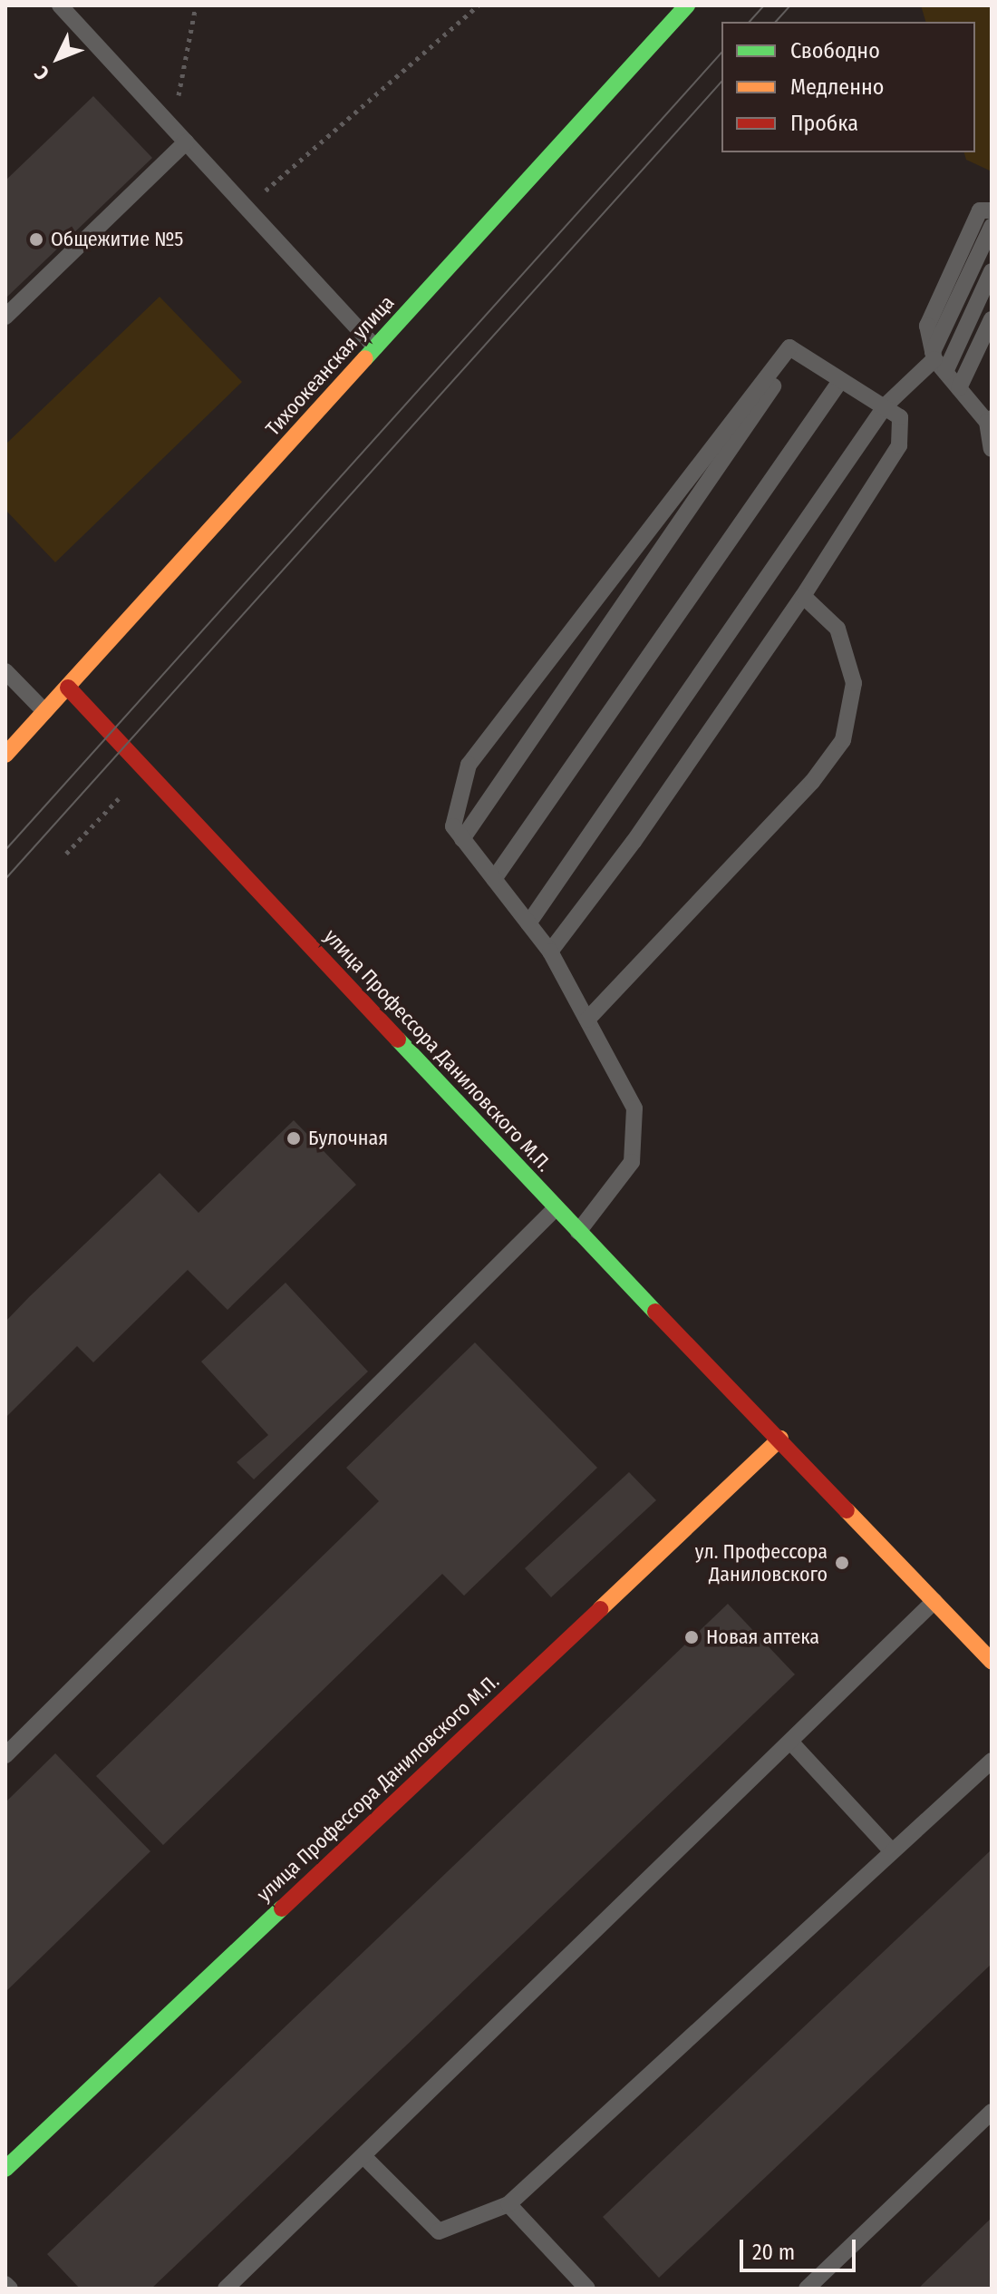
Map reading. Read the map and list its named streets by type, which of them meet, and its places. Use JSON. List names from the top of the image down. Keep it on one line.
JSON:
{"streets":{"main road":["Тихоокеанская улица","улица Профессора Даниловского М.П."]},"crossings":[["Тихоокеанская улица","улица Профессора Даниловского М.П."]],"places":["Общежитие №5","Булочная","ул. Профессора Даниловского","Новая аптека"],"legend":["Свободно","Медленно","Пробка"],"scale_bar":"20 m","north":"bottom left"}
